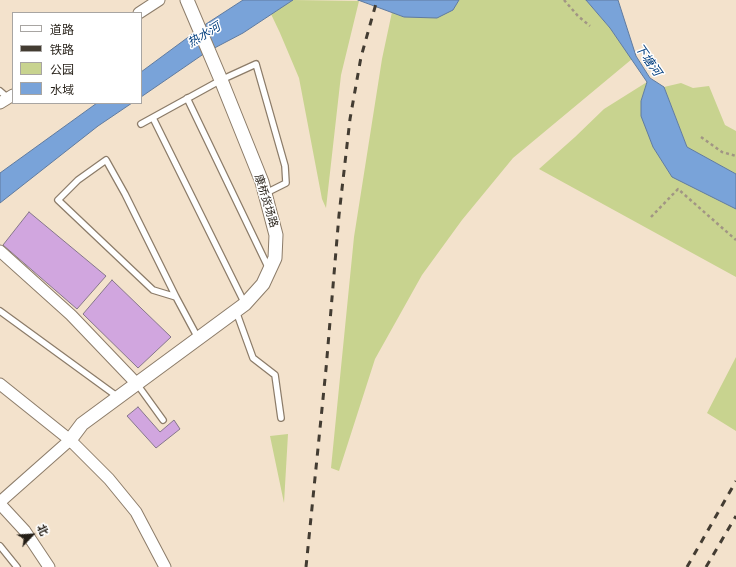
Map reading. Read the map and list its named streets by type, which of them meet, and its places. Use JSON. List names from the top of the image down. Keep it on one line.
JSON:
{"streets":{"street":["康桥货场路"]},"water":["热水河","下塘河"],"legend":["道路","铁路","公园","水域"],"north":"top right"}
